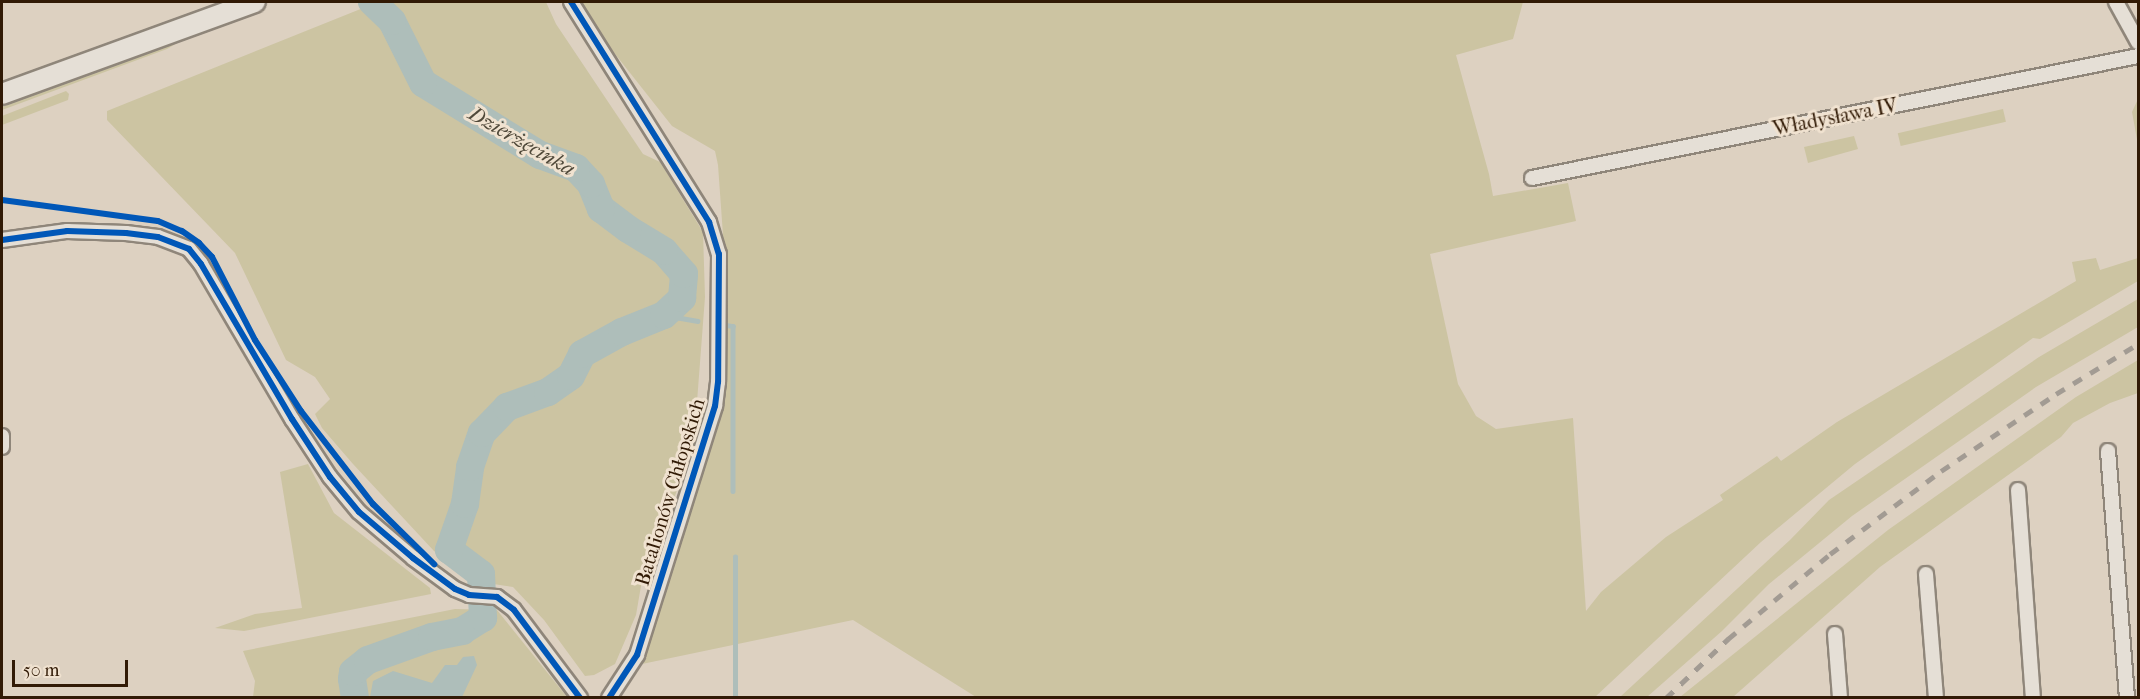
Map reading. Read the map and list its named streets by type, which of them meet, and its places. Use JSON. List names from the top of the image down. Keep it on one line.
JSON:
{"streets":{"street":["Władysława IV","Batalionów Chłopskich"]},"water":["Dzierżęcinka"],"scale_bar":"50 m"}
